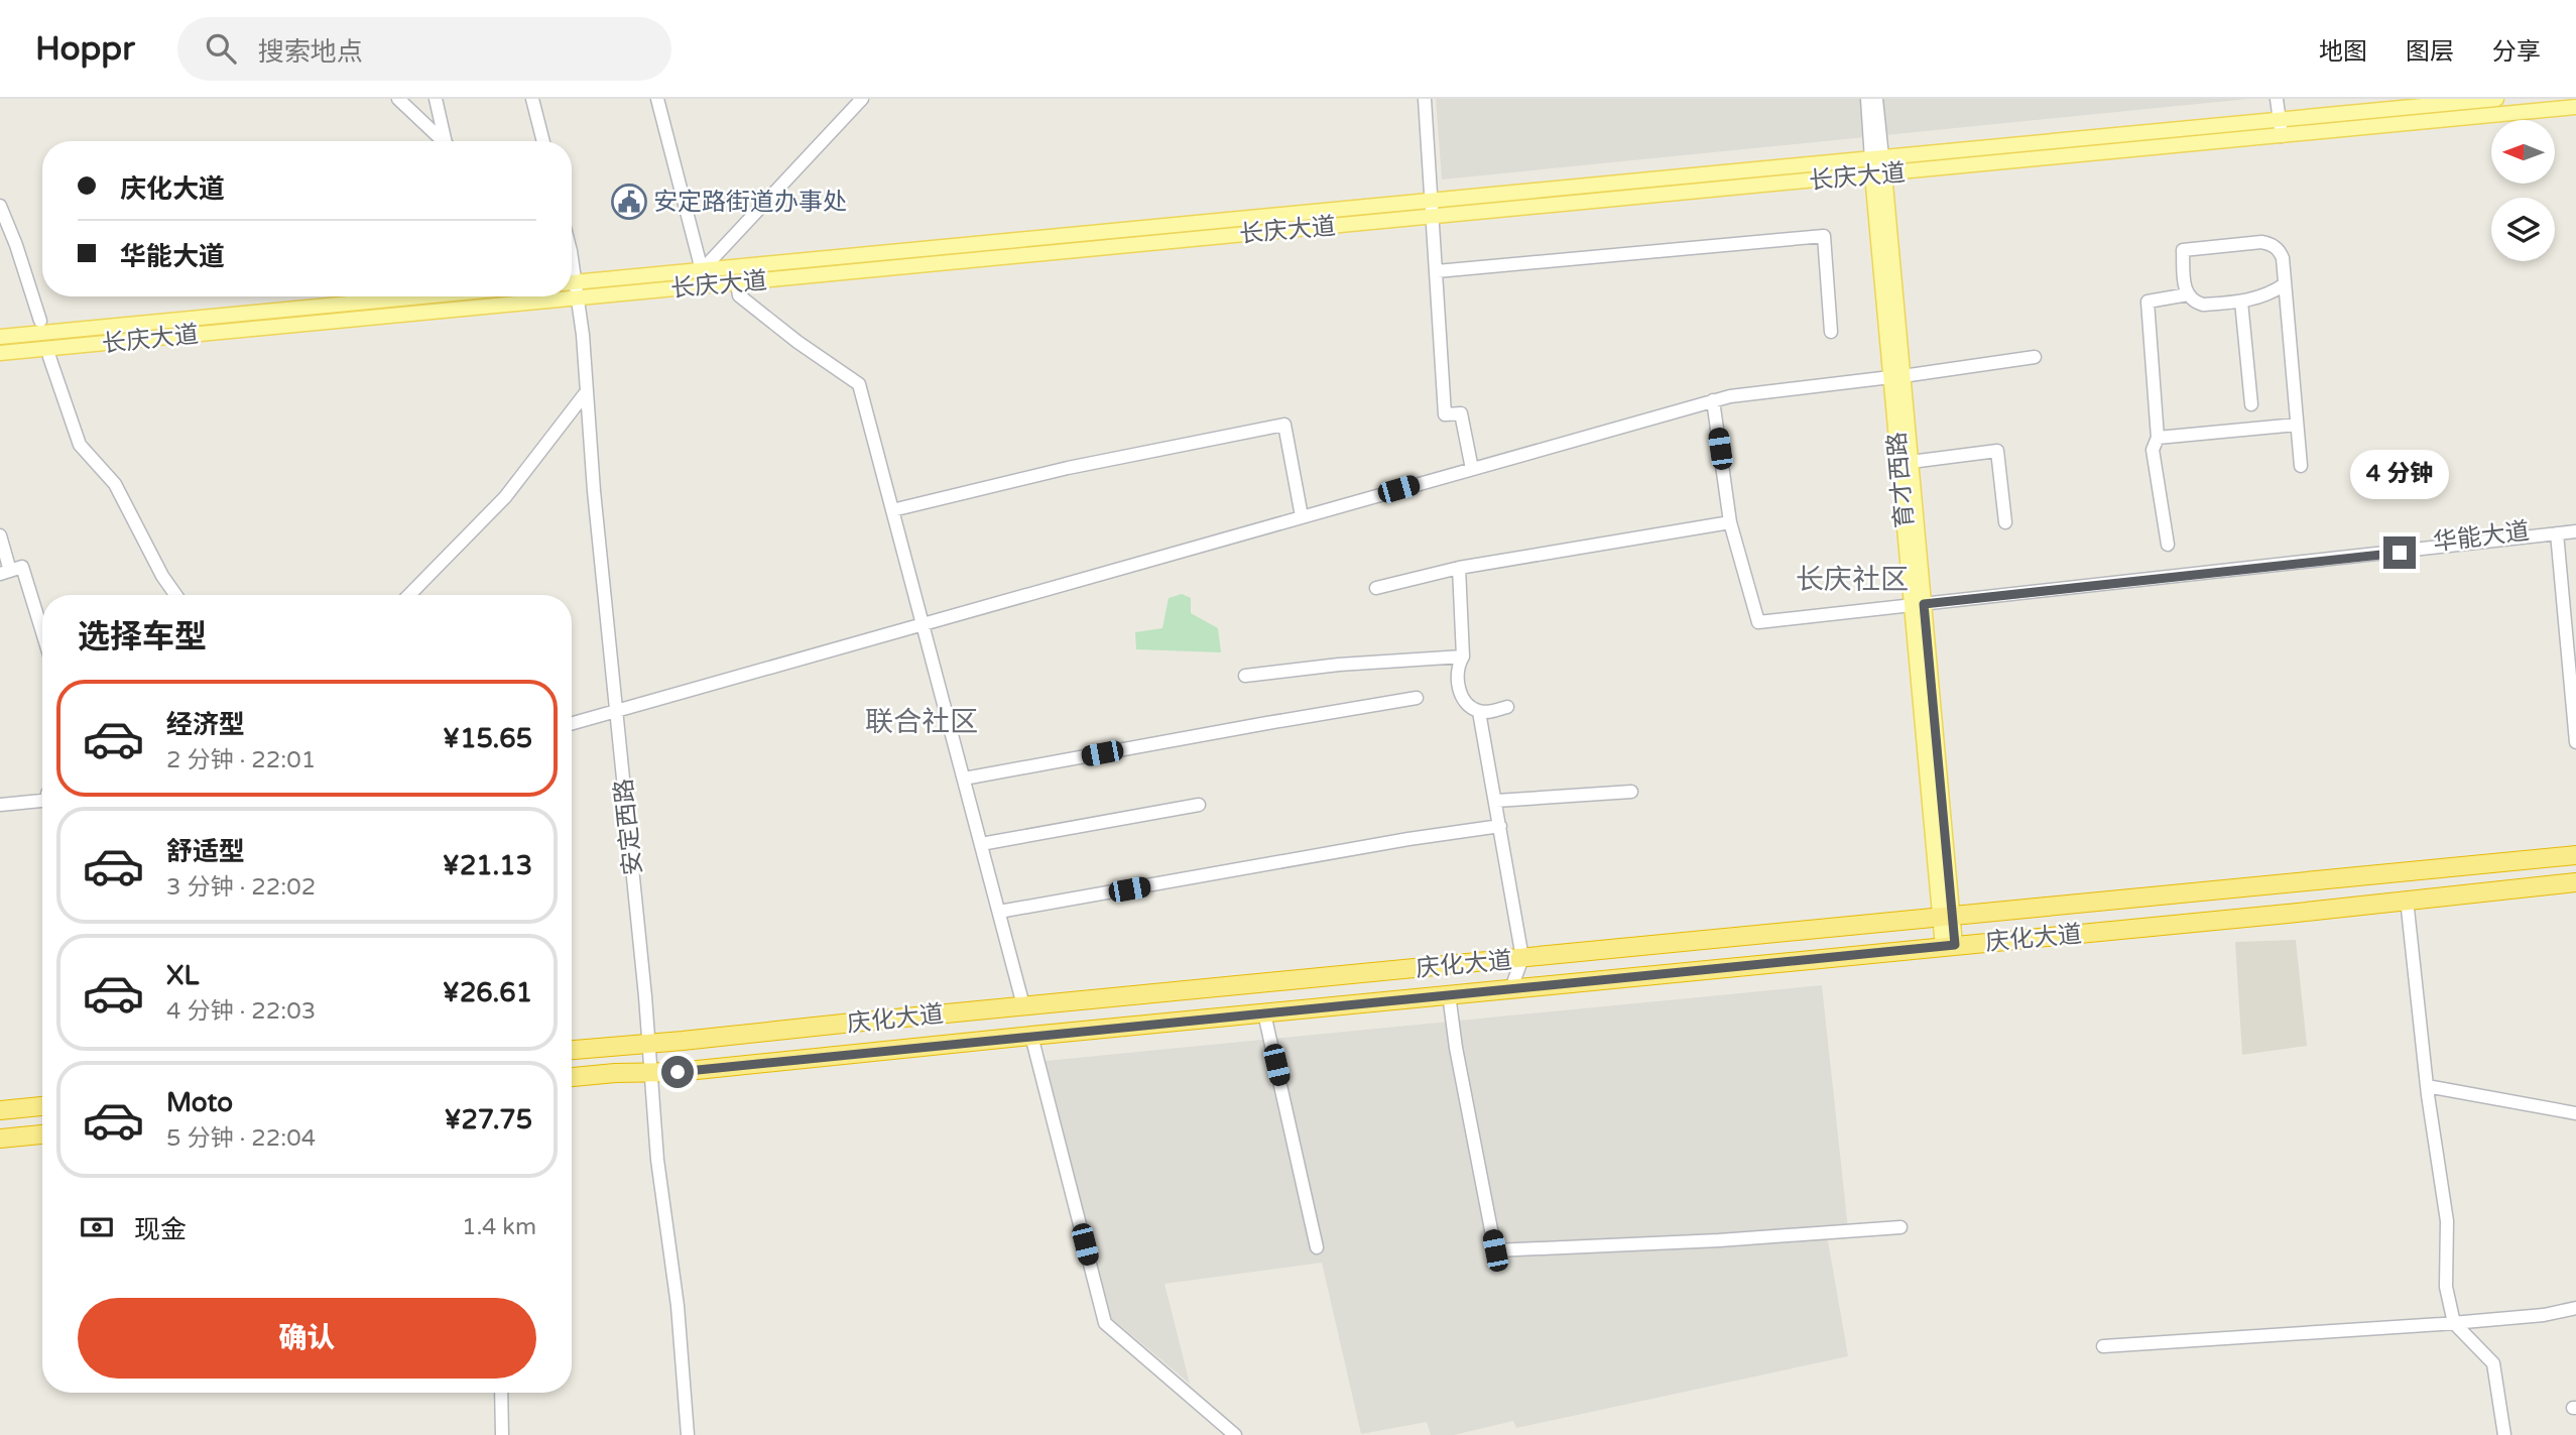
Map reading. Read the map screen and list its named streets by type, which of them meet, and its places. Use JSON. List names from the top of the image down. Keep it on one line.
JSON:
{"streets":{"highway":["庆化大道"],"main road":["长庆大道","育才西路"],"street":["华能大道","安定西路"]},"crossings":[["长庆大道","育才西路"],["长庆大道","安定西路"],["育才西路","华能大道"],["育才西路","庆化大道"],["安定西路","庆化大道"]],"districts":["长庆社区","联合社区"],"places":{"public building":["安定路街道办事处"]},"north":"left","page":{"header":"Hoppr","search":"搜索地点","nav":["地图","图层","分享"],"banner":["庆化大道","华能大道"],"bubble":"4 分钟","heading":"选择车型","list":[{"name":"经济型","note":"2 分钟 · 22:01","value":"¥15.65"},{"name":"舒适型","note":"3 分钟 · 22:02","value":"¥21.13"},{"name":"XL","note":"4 分钟 · 22:03","value":"¥26.61"},{"name":"Moto","note":"5 分钟 · 22:04","value":"¥27.75"}],"pay":["现金","1.4 km"],"buttons":"确认"}}
